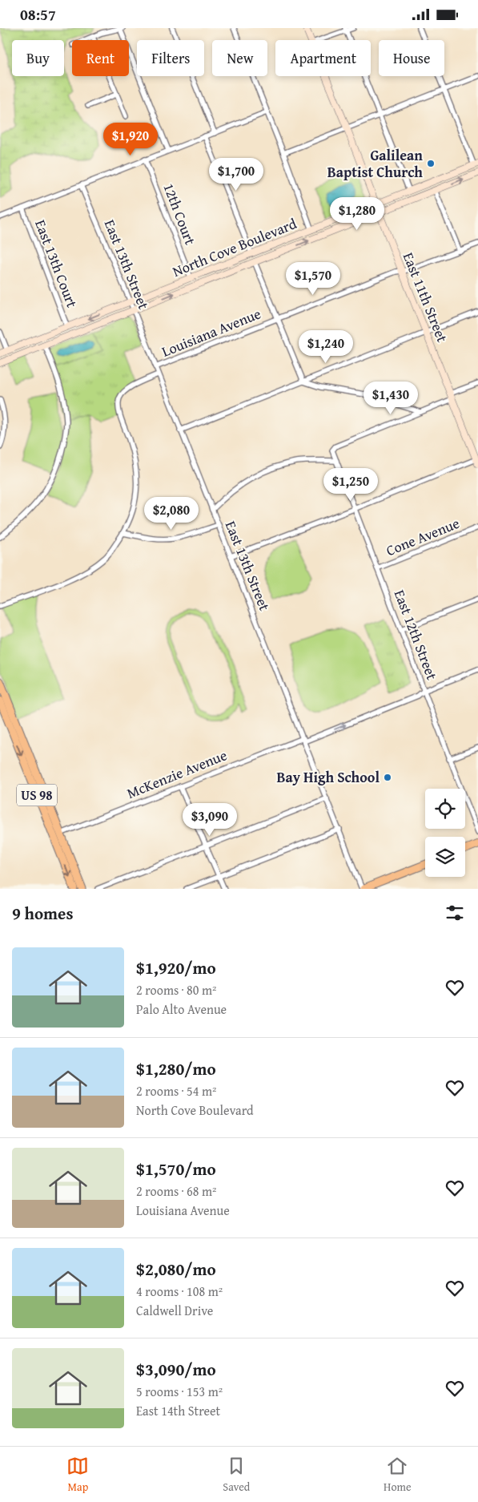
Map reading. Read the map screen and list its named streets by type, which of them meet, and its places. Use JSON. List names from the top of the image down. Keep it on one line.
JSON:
{"streets":{"main road":["North Cove Boulevard","East 11th Street","US 98"],"street":["12th Court","East 13th Court","East 13th Street","Louisiana Avenue","Cone Avenue","East 12th Street","McKenzie Avenue"]},"crossings":[["12th Court","North Cove Boulevard"],["North Cove Boulevard","East 13th Court"],["North Cove Boulevard","East 13th Street"],["North Cove Boulevard","East 11th Street"],["East 13th Street","Louisiana Avenue"],["East 13th Street","McKenzie Avenue"],["East 11th Street","Louisiana Avenue"],["Cone Avenue","East 12th Street"],["East 12th Street","McKenzie Avenue"],["McKenzie Avenue","US 98"]],"places":["Galilean Baptist Church","Bay High School"],"page":{"status":"08:57","chip":["Buy","Rent","Filters","New","Apartment","House"],"price":["$1,920","$1,700","$1,280","$1,570","$1,240","$1,430","$1,250","$2,080","$3,090"],"heading":"9 homes","list":[{"name":"$1,920/mo","note":"2 rooms · 80 m² · Palo Alto Avenue"},{"name":"$1,280/mo","note":"2 rooms · 54 m² · North Cove Boulevard"},{"name":"$1,570/mo","note":"2 rooms · 68 m² · Louisiana Avenue"},{"name":"$2,080/mo","note":"4 rooms · 108 m² · Caldwell Drive"},{"name":"$3,090/mo","note":"5 rooms · 153 m² · East 14th Street"}],"tabs":["Map","Saved","Home"]}}
